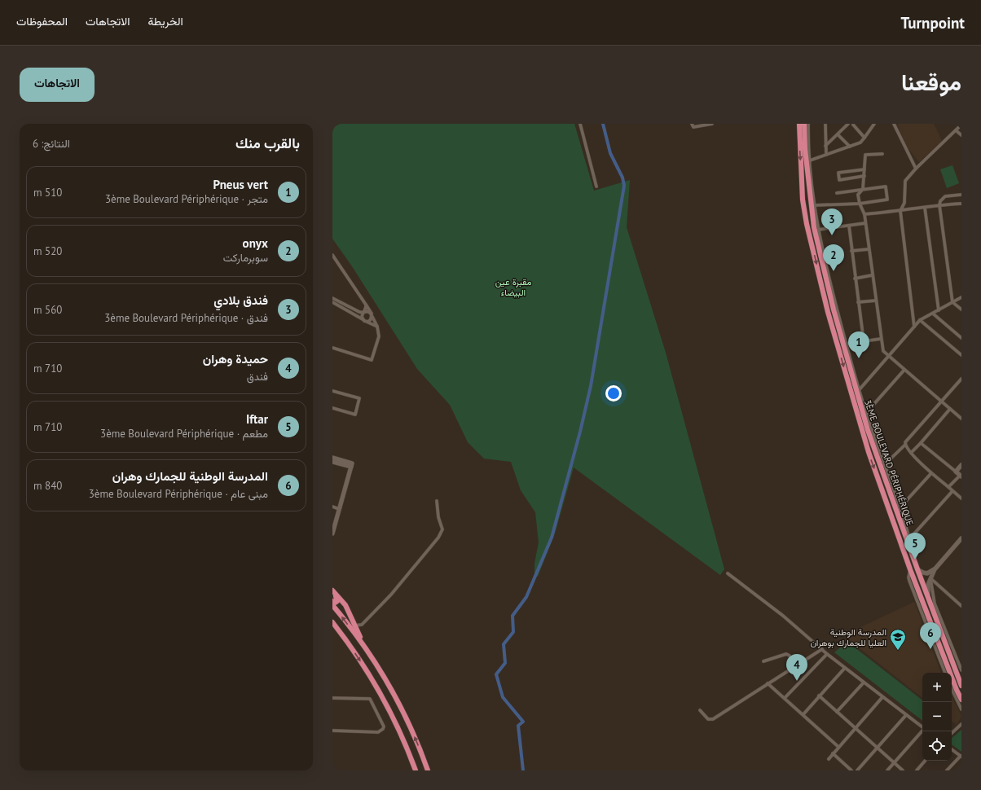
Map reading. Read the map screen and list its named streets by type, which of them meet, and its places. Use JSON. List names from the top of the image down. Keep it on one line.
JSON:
{"streets":{"highway":["3ÈME BOULEVARD PÉRIPHÉRIQUE"]},"parks":["مقبرة عين البيضاء"],"places":{"school or university":["المدرسة الوطنية العليا للجمارك بوهران"]},"page":{"header":"Turnpoint","nav":["الخريطة","الاتجاهات","المحفوظات"],"title":"موقعنا","buttons":"الاتجاهات","heading":["بالقرب منك","النتائج: 6"],"list":[{"mark":"1","name":"Pneus vert","note":"متجر · 3ème Boulevard Périphérique","value":"510 m"},{"mark":"2","name":"onyx","note":"سوبرماركت","value":"520 m"},{"mark":"3","name":"فندق بلادي","note":"فندق · 3ème Boulevard Périphérique","value":"560 m"},{"mark":"4","name":"حميدة وهران","note":"فندق","value":"710 m"},{"mark":"5","name":"Iftar","note":"مطعم · 3ème Boulevard Périphérique","value":"710 m"},{"mark":"6","name":"المدرسة الوطنية للجمارك وهران","note":"مبنى عام · 3ème Boulevard Périphérique","value":"840 m"}],"pins":["3","2","1","5","6","4"],"map_buttons":["+","−"]}}
